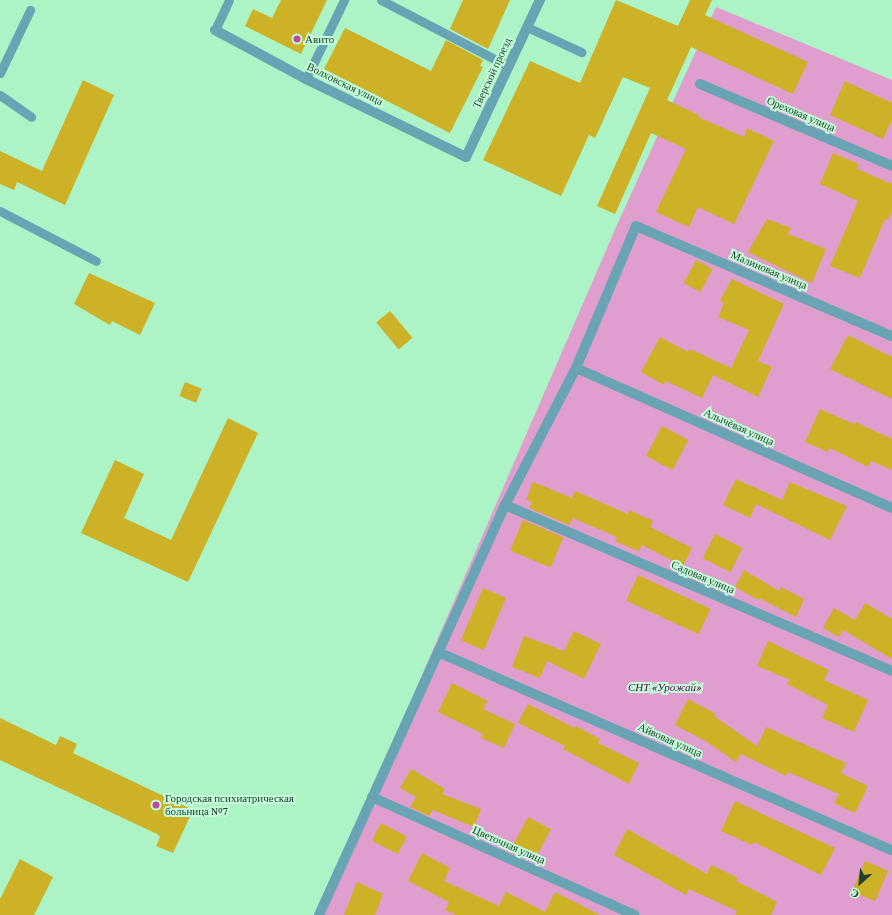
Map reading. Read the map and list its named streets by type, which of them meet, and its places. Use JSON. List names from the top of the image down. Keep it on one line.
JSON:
{"streets":{"street":["Тверской проезд","Волховская улица","Ореховая улица","Малиновая улица","Алычёвая улица","Садовая улица","Айвовая улица","Цветочная улица"]},"crossings":[["Тверской проезд","Волховская улица"],["Малиновая улица","Алычёвая улица"]],"parks":["СНТ «Урожай»"],"places":["Авито","Городская психиатрическая больница №7"],"north":"bottom left"}
